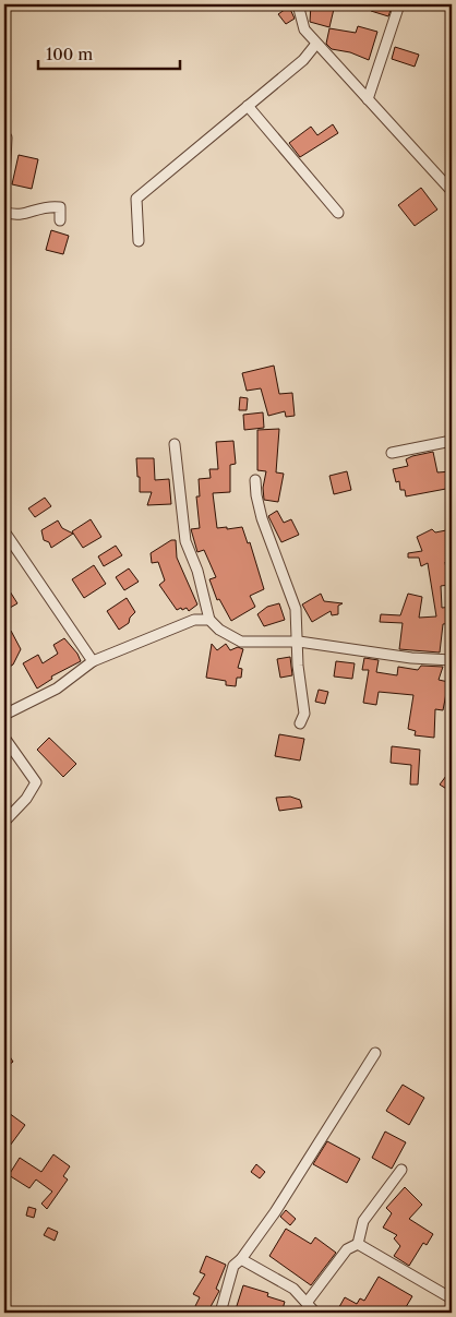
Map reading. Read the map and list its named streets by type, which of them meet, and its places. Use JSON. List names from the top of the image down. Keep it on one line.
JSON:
{"scale_bar":"100 m"}
